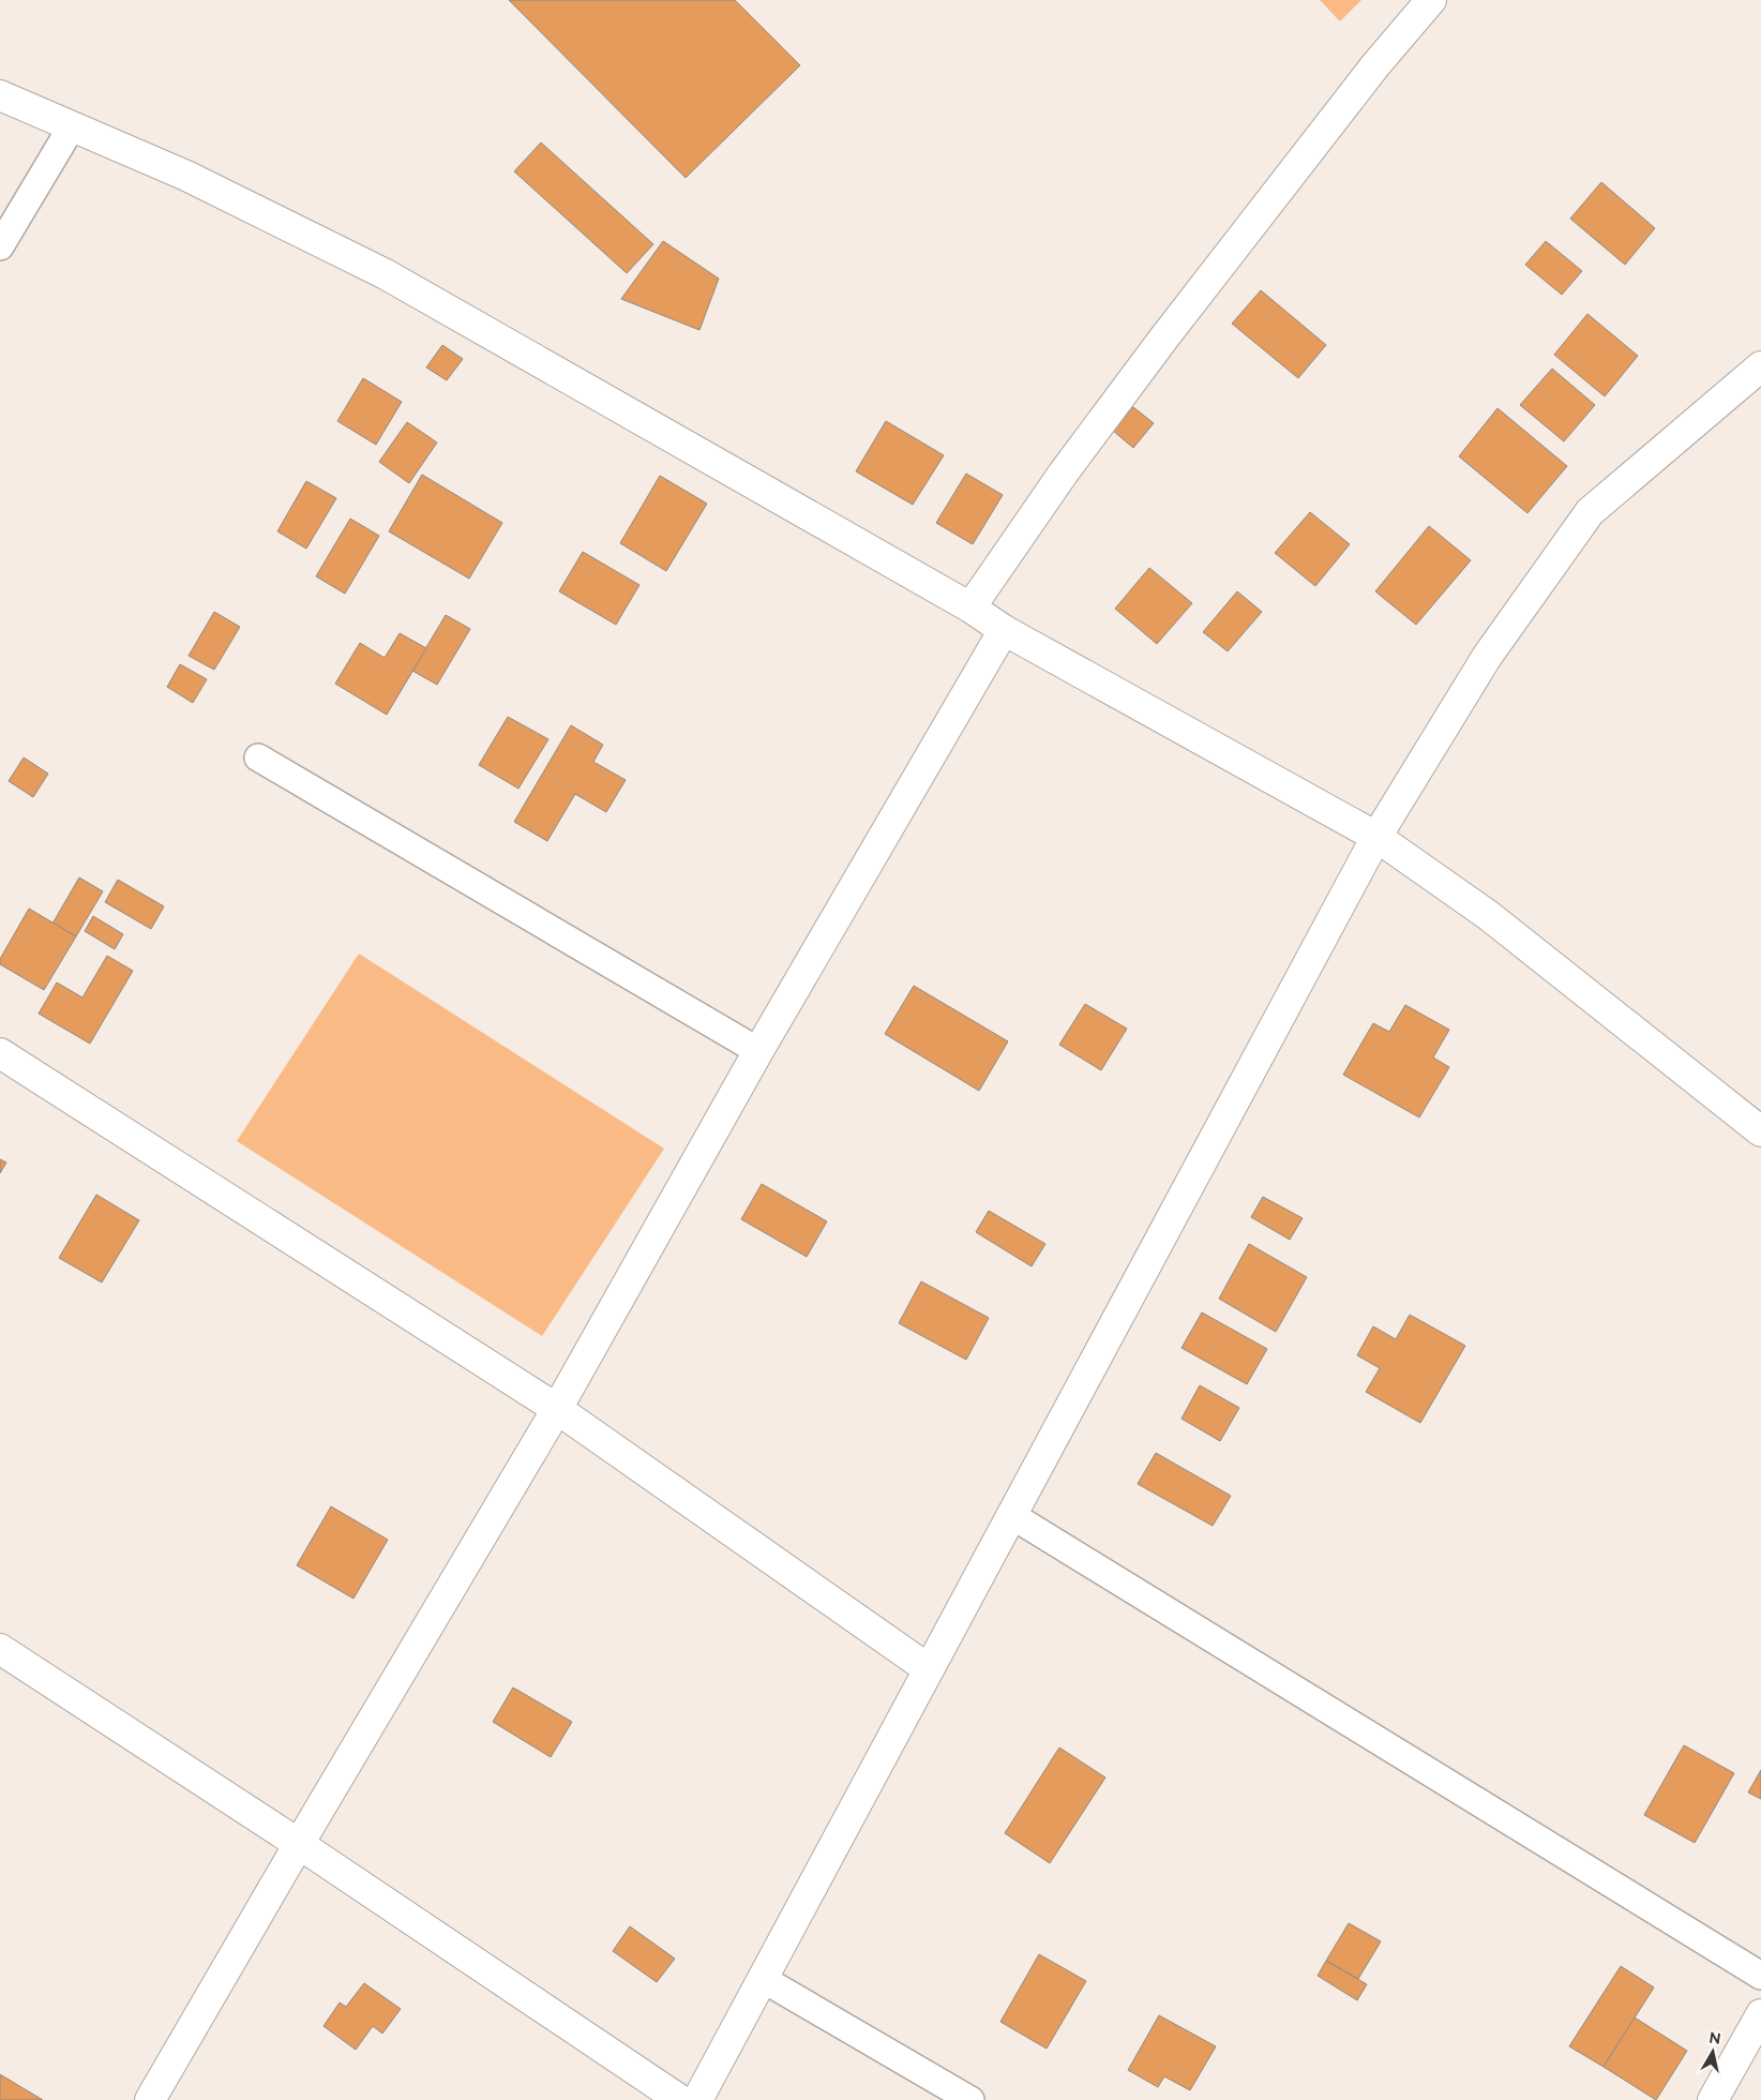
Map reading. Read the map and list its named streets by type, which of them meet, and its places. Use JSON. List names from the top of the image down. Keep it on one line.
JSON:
{"north":"top"}
